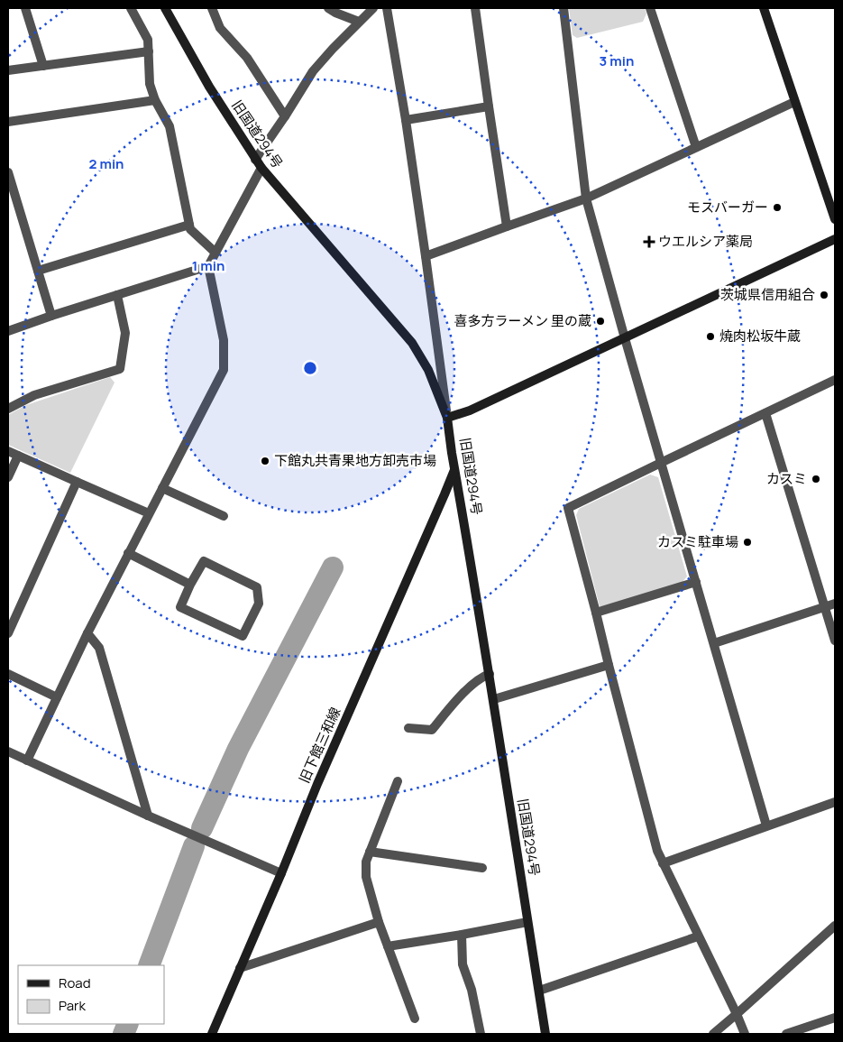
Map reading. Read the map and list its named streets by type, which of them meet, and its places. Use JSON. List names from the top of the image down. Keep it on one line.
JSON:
{"streets":{"street":["旧国道294号","旧下館三和線"]},"crossings":[["旧国道294号","旧下館三和線"]],"places":{"other":["モスバーガー","茨城県信用組合","喜多方ラーメン 里の蔵","焼肉松坂牛蔵","下館丸共青果地方卸売市場","カスミ","カスミ駐車場"],"health":["ウエルシア薬局"]},"legend":["Road","Park"],"rings":["3 min","2 min","1 min"]}
